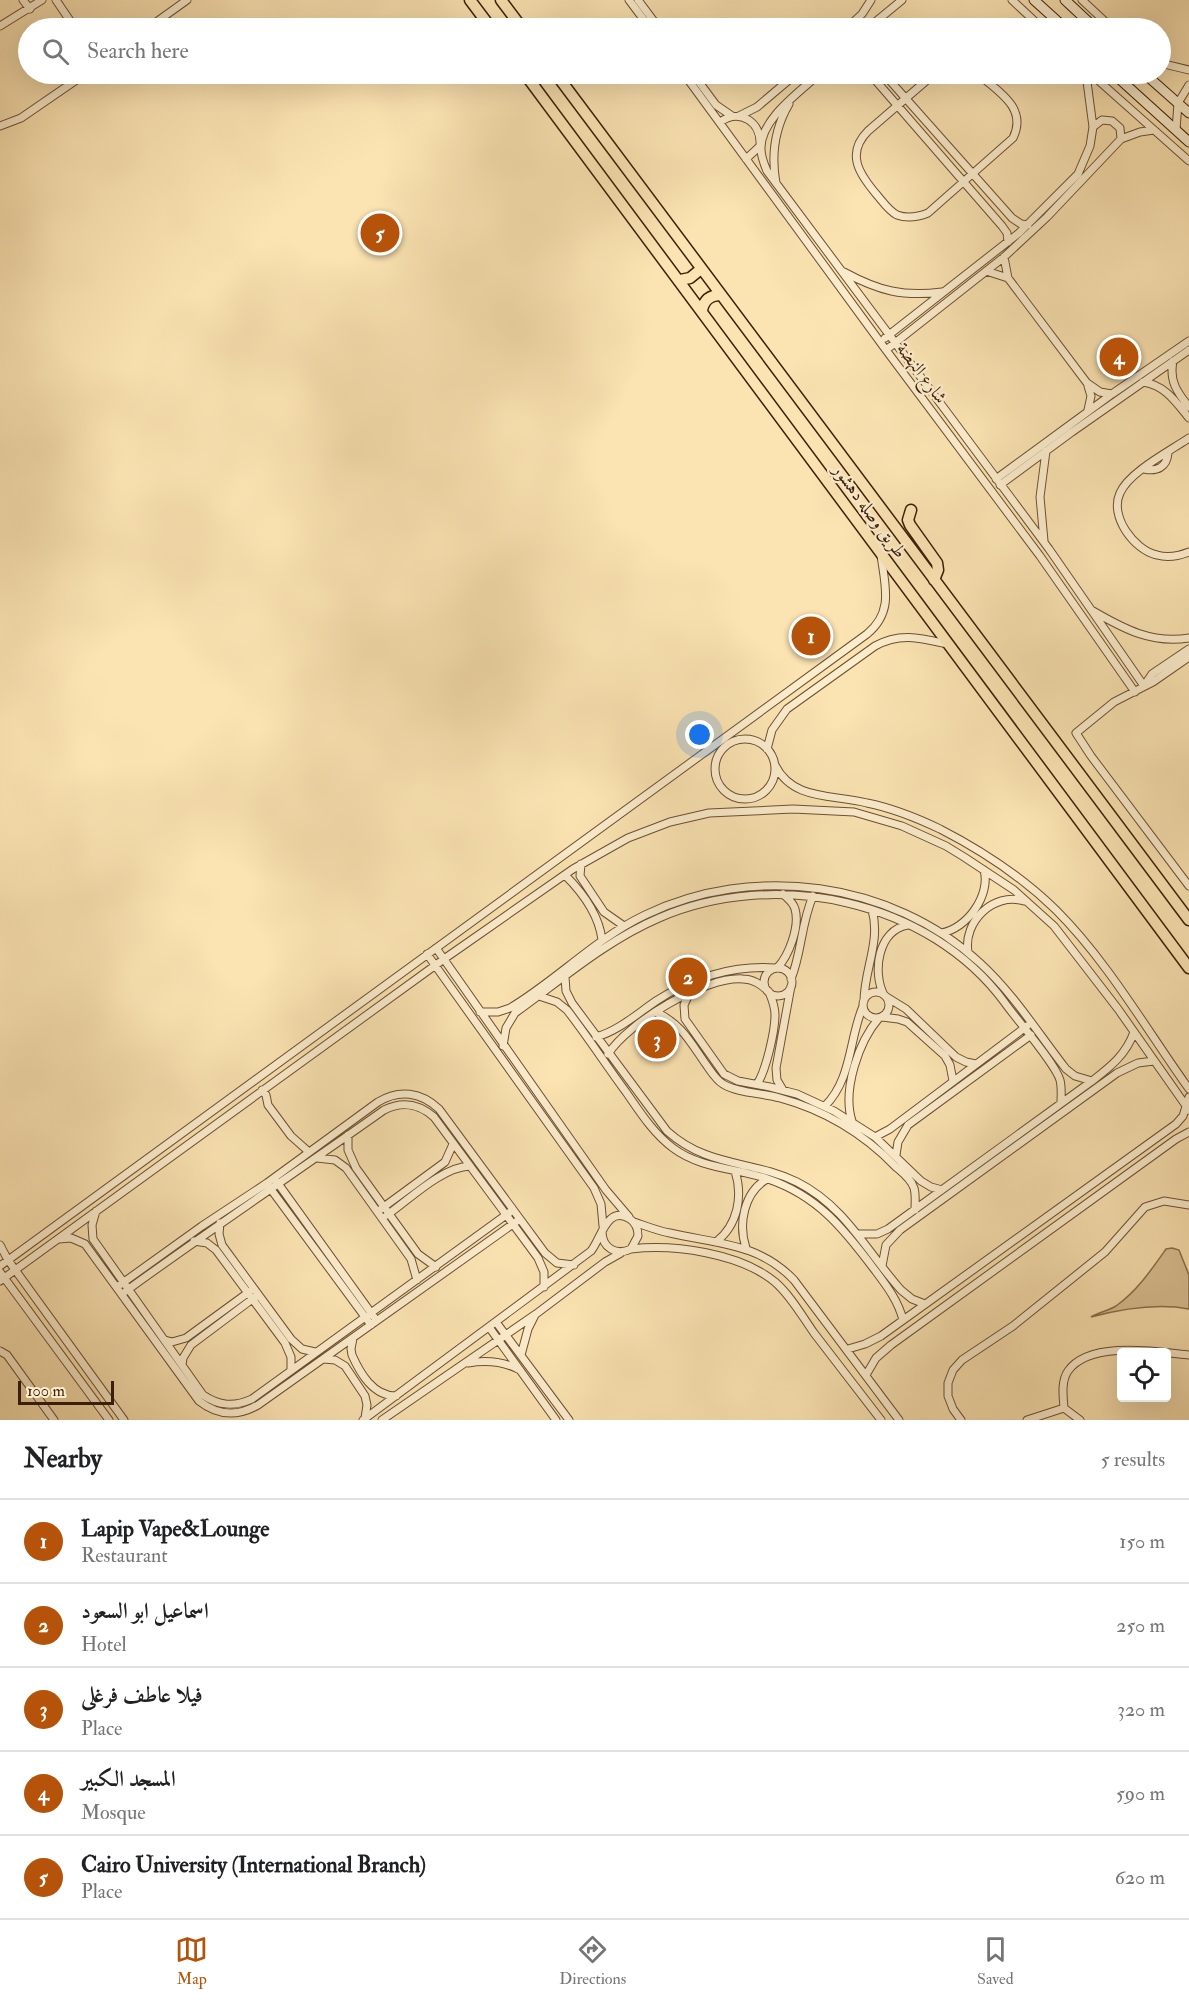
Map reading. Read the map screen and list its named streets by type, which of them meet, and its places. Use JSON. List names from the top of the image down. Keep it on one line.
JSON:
{"streets":{"main road":["طريق وصله دهشور"],"street":["شارع النهضة"]},"scale_bar":"100 m","page":{"search":"Search here","pins":["5","4","1","2","3"],"scale":"100 m","heading":["Nearby","5 results"],"list":[{"mark":"1","name":"Lapip Vape&Lounge","note":"Restaurant","value":"150 m"},{"mark":"2","name":"اسماعيل ابو السعود","note":"Hotel","value":"250 m"},{"mark":"3","name":"فيلا عاطف فرغلى","note":"Place","value":"320 m"},{"mark":"4","name":"المسجد الكبير","note":"Mosque","value":"590 m"},{"mark":"5","name":"Cairo University (International Branch)","note":"Place","value":"620 m"}],"nav":["Map","Directions","Saved"]}}
